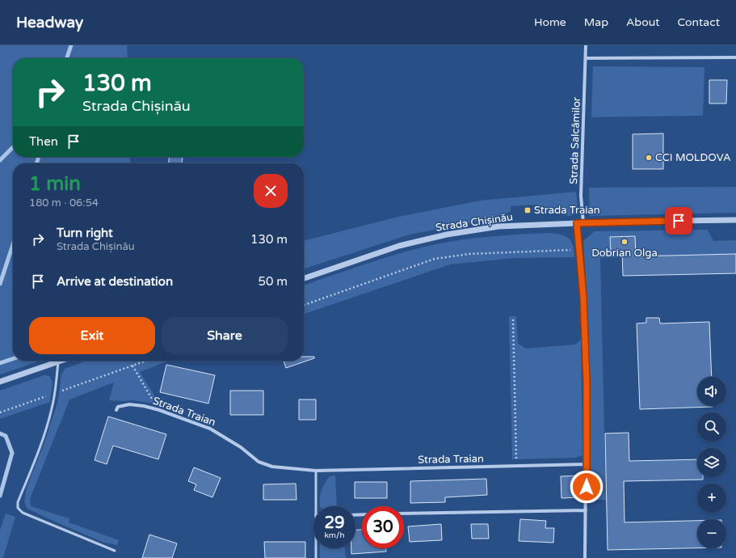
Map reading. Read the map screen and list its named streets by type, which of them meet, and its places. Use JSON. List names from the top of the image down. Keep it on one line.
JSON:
{"streets":{"street":["Strada Salcâmilor","Strada Chișinău","Strada Traian"]},"crossings":[["Strada Salcâmilor","Strada Chișinău"]],"places":{"other":["CCI MOLDOVA","Dobrian Olga"],"transit":["Strada Traian"]},"page":{"header":"Headway","nav":["Home","Map","About","Contact"],"turn":["130 m","Strada Chișinău"],"then":"Then","heading":["1 min","180 m · 06:54"],"list":[{"name":"Turn right","note":"Strada Chișinău","value":"130 m"},{"name":"Arrive at destination","value":"50 m"}],"buttons":["Exit","Share"],"map_buttons":["+","−"],"speed":"29 km/h","limit":"30"}}
